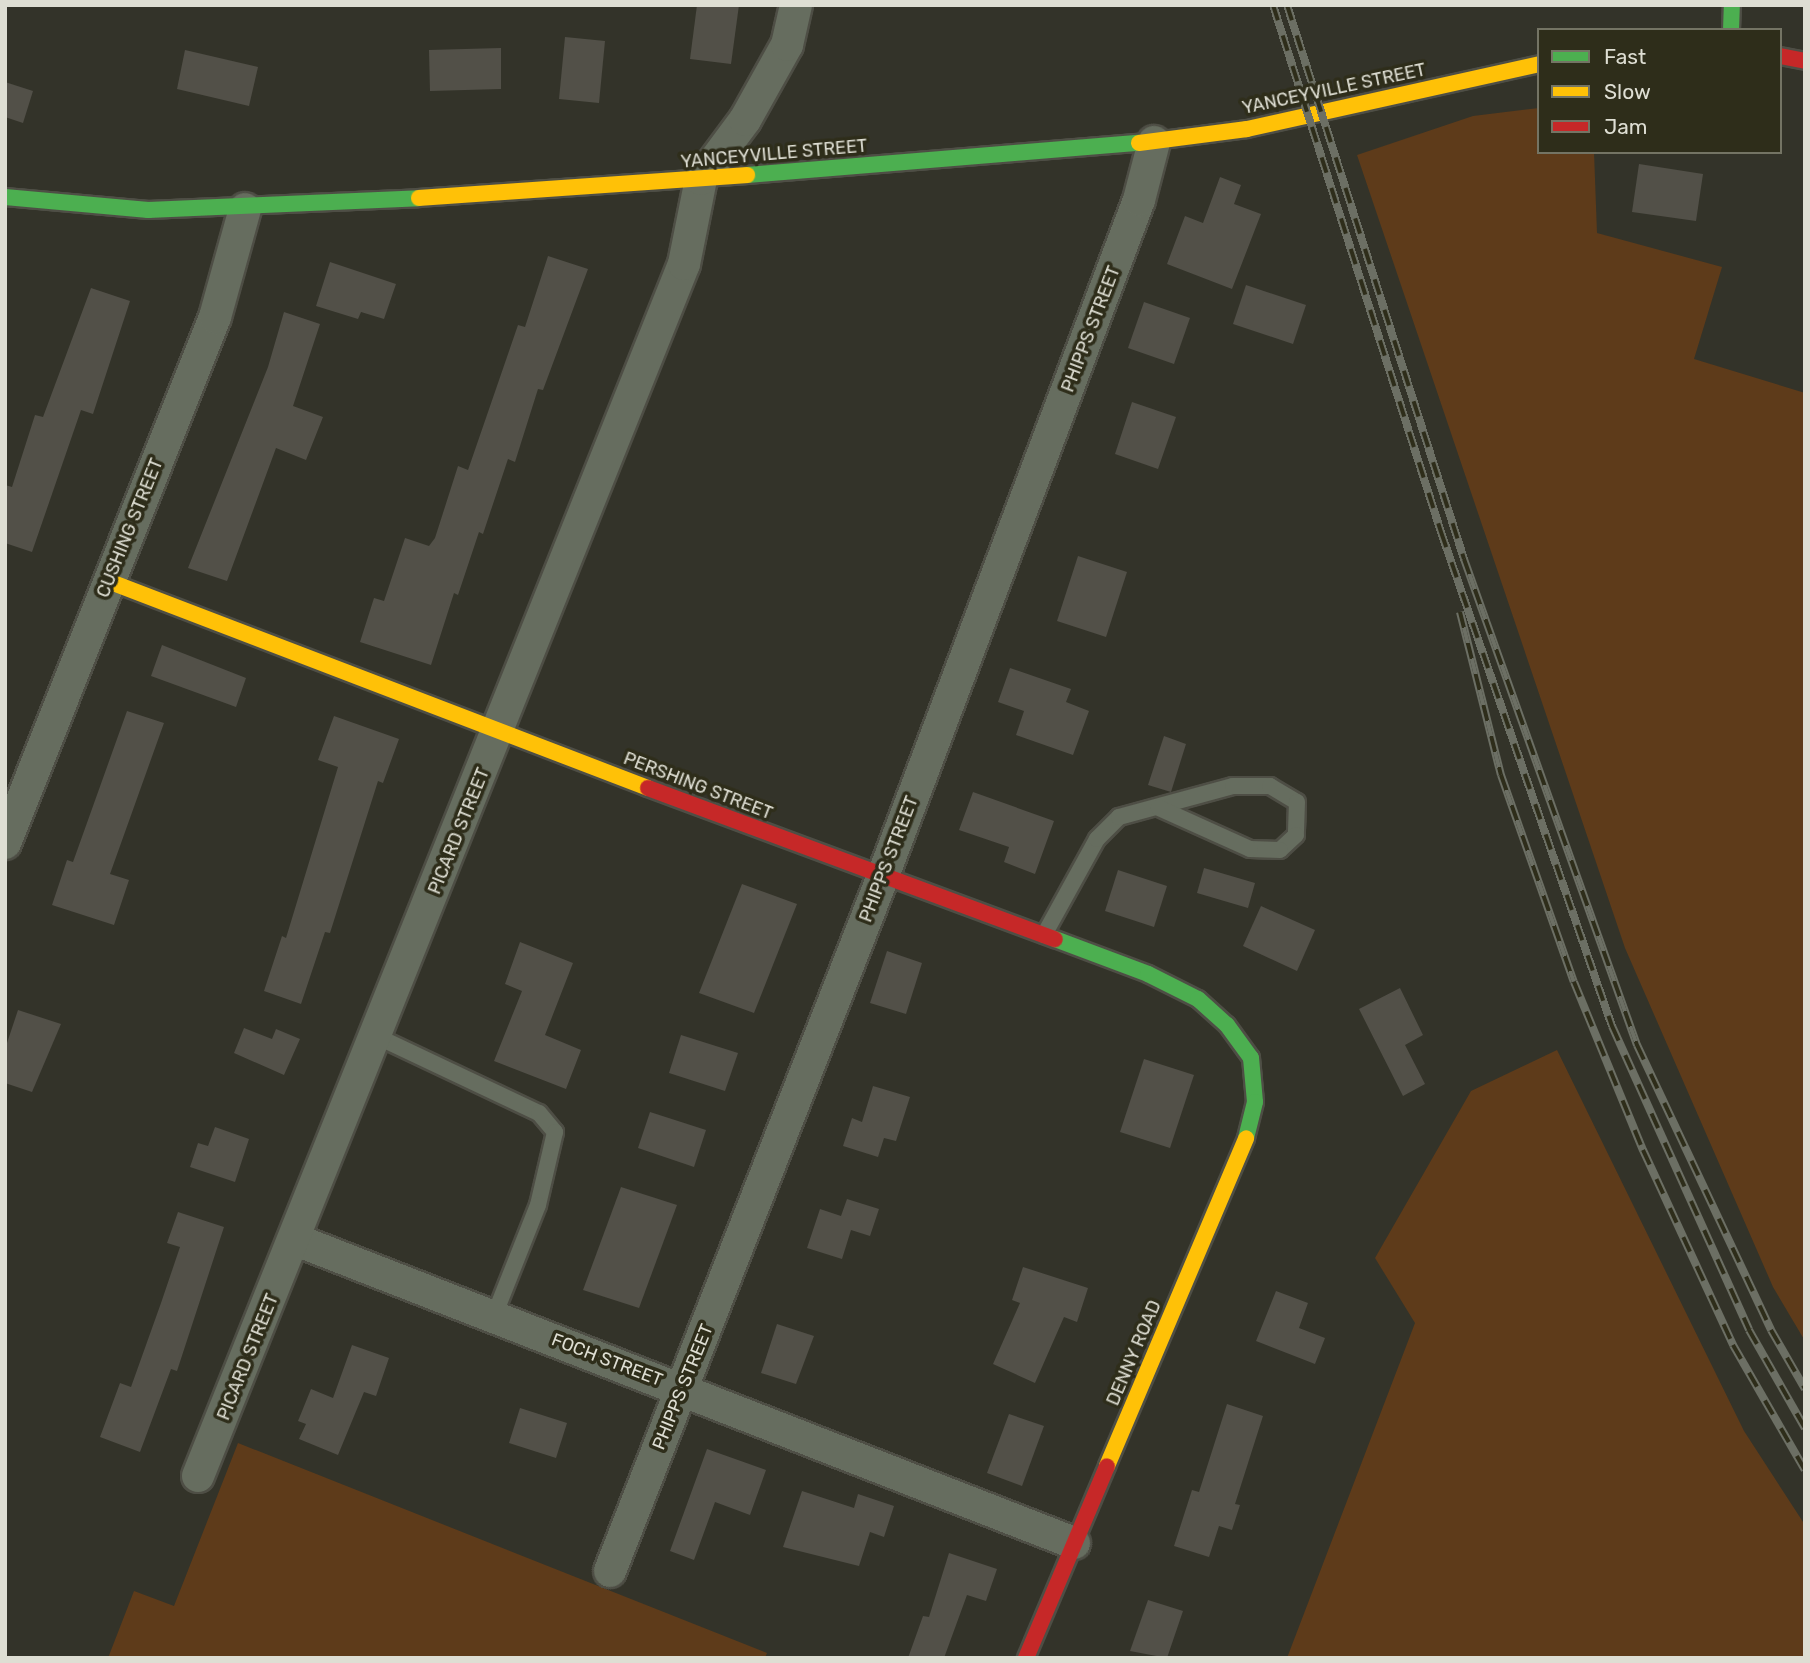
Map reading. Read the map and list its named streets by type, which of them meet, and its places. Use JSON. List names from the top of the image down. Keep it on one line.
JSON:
{"streets":{"street":["YANCEYVILLE STREET","PHIPPS STREET","CUSHING STREET","PERSHING STREET","PICARD STREET","DENNY ROAD","FOCH STREET"]},"crossings":[["YANCEYVILLE STREET","PHIPPS STREET"],["YANCEYVILLE STREET","CUSHING STREET"],["YANCEYVILLE STREET","PICARD STREET"],["PHIPPS STREET","PERSHING STREET"],["PHIPPS STREET","FOCH STREET"],["CUSHING STREET","PERSHING STREET"],["PERSHING STREET","PICARD STREET"],["PERSHING STREET","DENNY ROAD"],["PICARD STREET","FOCH STREET"],["DENNY ROAD","FOCH STREET"]],"legend":["Fast","Slow","Jam"]}
